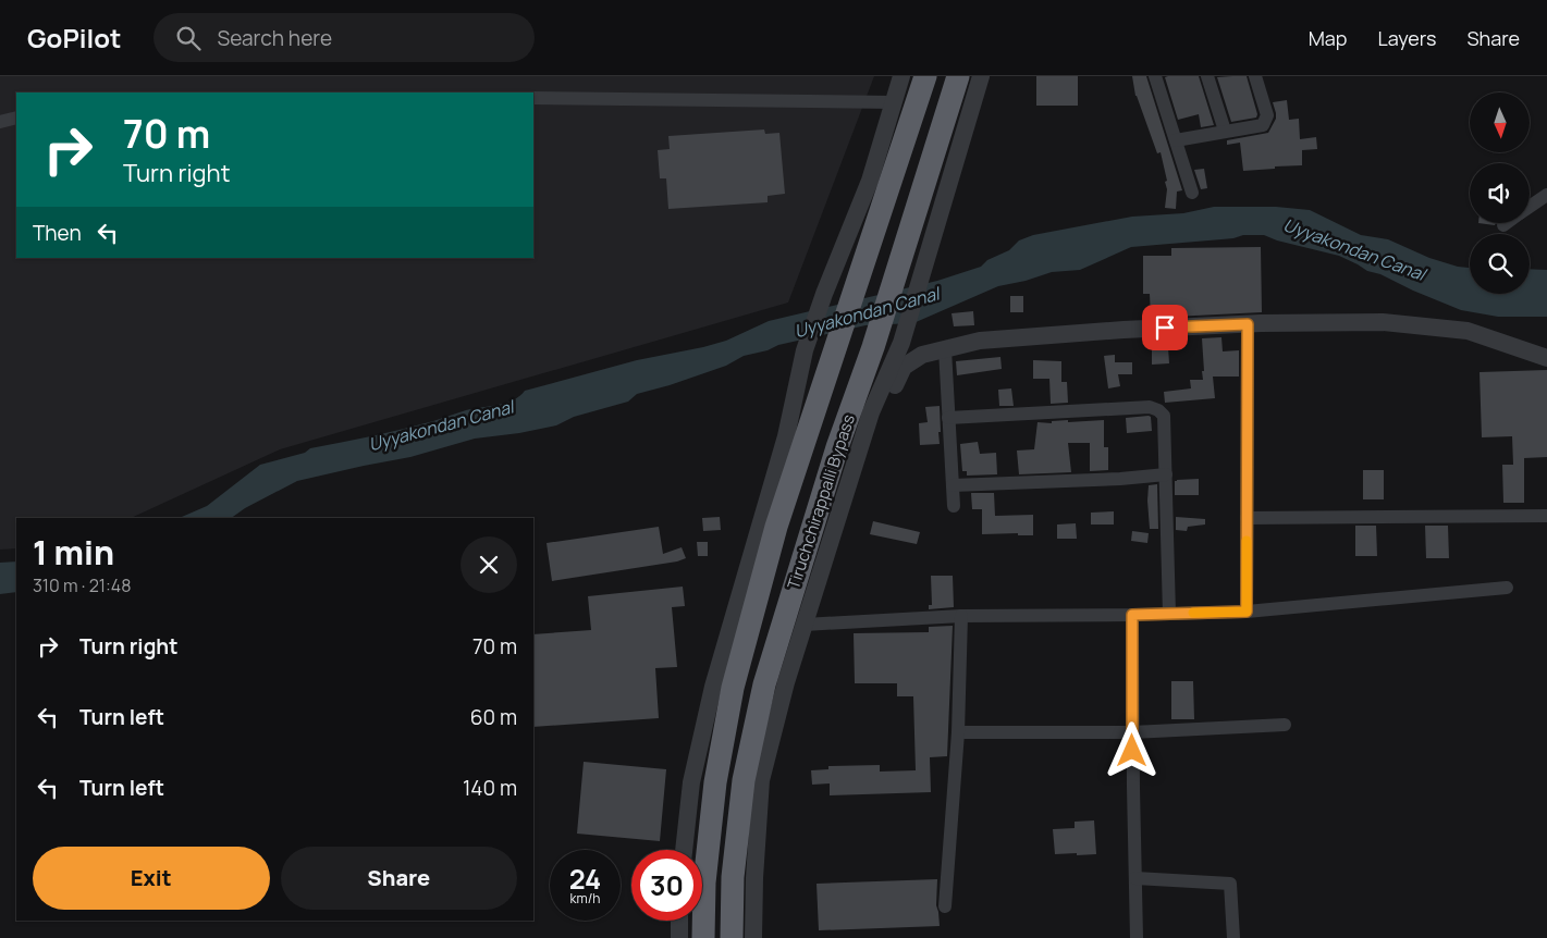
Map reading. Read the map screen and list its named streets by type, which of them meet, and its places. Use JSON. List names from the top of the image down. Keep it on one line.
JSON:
{"streets":{"highway":["Tiruchchirappalli Bypass"]},"water":["Uyyakondan Canal"],"north":"bottom","page":{"header":"GoPilot","search":"Search here","nav":["Map","Layers","Share"],"turn":["70 m","Turn right"],"then":"Then","heading":["1 min","310 m · 21:48"],"list":[{"name":"Turn right","value":"70 m"},{"name":"Turn left","value":"60 m"},{"name":"Turn left","value":"140 m"}],"buttons":["Exit","Share"],"speed":"24 km/h","limit":"30"}}
